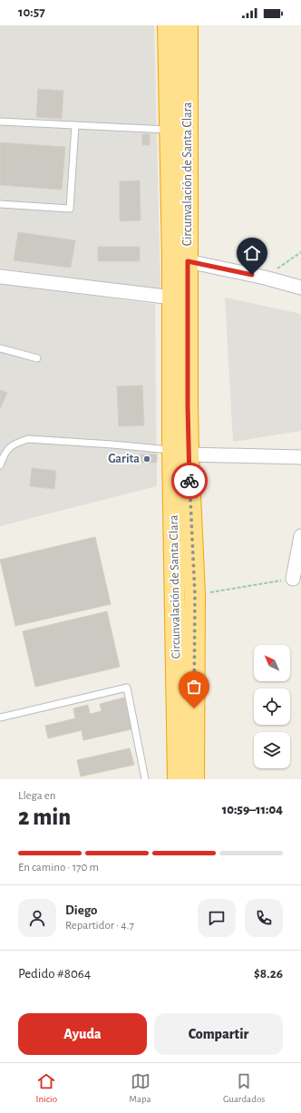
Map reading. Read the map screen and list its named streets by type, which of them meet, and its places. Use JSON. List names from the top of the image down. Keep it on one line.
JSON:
{"streets":{"highway":["Circunvalación de Santa Clara"]},"places":["Garita"],"north":"top left","page":{"status":"10:57","heading":["2 min","Llega en","10:59–11:04"],"panel":["Diego","Repartidor · 4.7","Pedido #8064","$8.26"],"bar":"En camino · 170 m","buttons":["Ayuda","Compartir"],"tabs":["Inicio","Mapa","Guardados"]}}
